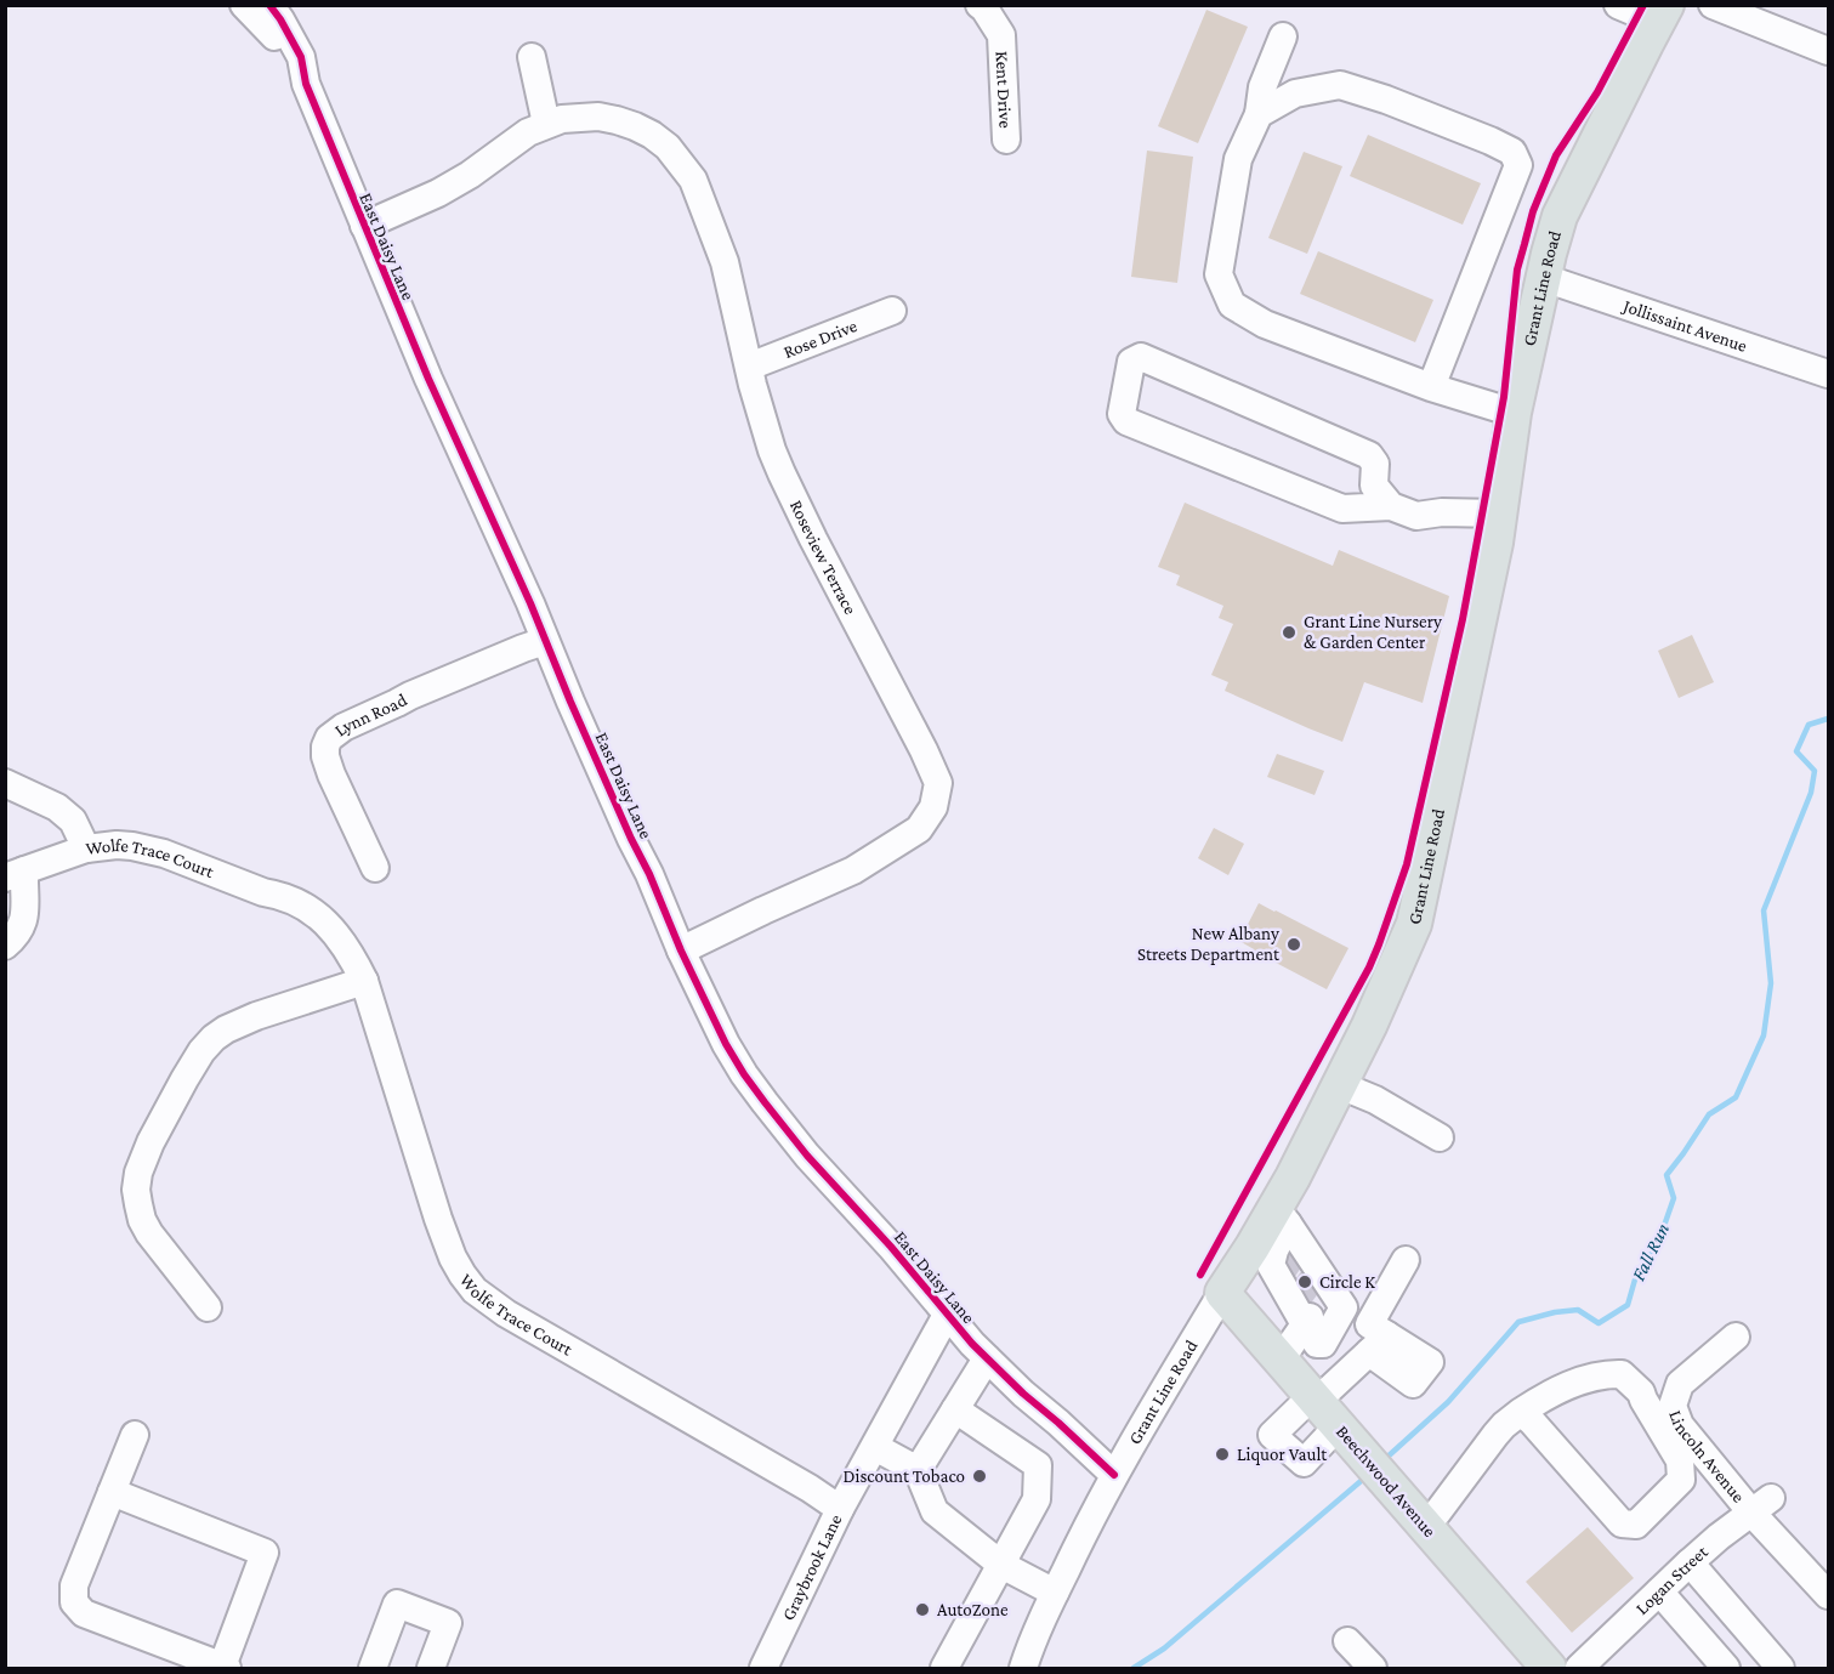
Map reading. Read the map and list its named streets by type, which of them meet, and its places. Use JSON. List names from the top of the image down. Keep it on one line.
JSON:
{"streets":{"main road":["Grant Line Road","Beechwood Avenue"],"street":["Kent Drive","East Daisy Lane","Jollissaint Avenue","Rose Drive","Roseview Terrace","Lynn Road","Wolfe Trace Court","Lincoln Avenue","Graybrook Lane","Logan Street"]},"crossings":[["East Daisy Lane","Grant Line Road"],["East Daisy Lane","Roseview Terrace"],["East Daisy Lane","Lynn Road"],["East Daisy Lane","Graybrook Lane"],["Grant Line Road","Jollissaint Avenue"],["Grant Line Road","Beechwood Avenue"],["Rose Drive","Roseview Terrace"],["Wolfe Trace Court","Graybrook Lane"],["Lincoln Avenue","Logan Street"]],"water":["Fall Run"],"places":["Grant Line Nursery & Garden Center","New Albany Streets Department","Circle K","Liquor Vault","Discount Tobaco","AutoZone"]}
